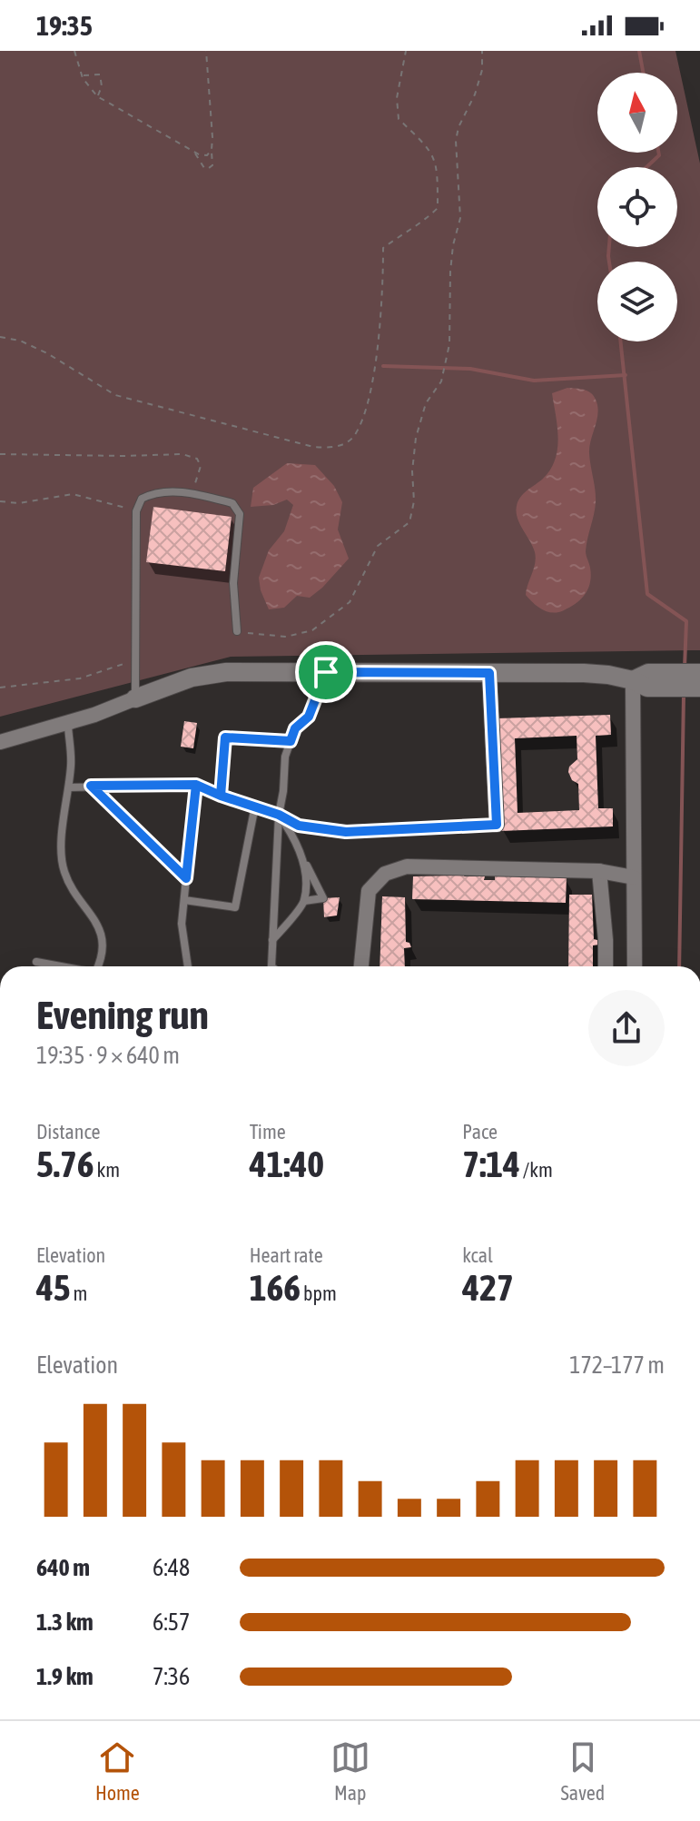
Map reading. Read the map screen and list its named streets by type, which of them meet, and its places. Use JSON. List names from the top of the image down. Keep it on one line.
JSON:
{"north":"top","page":{"status":"19:35","heading":["Evening run","19:35 · 9 × 640 m"],"stats":[["Distance","5.76 km"],["Time","41:40"],["Pace","7:14 /km"],["Elevation","45 m"],["Heart rate","166 bpm"],["kcal","427"]],"chart":["Elevation","172–177 m"],"list":[{"name":"640 m","note":"6:48"},{"name":"1.3 km","note":"6:57"},{"name":"1.9 km","note":"7:36"}],"tabs":["Home","Map","Saved"]}}
